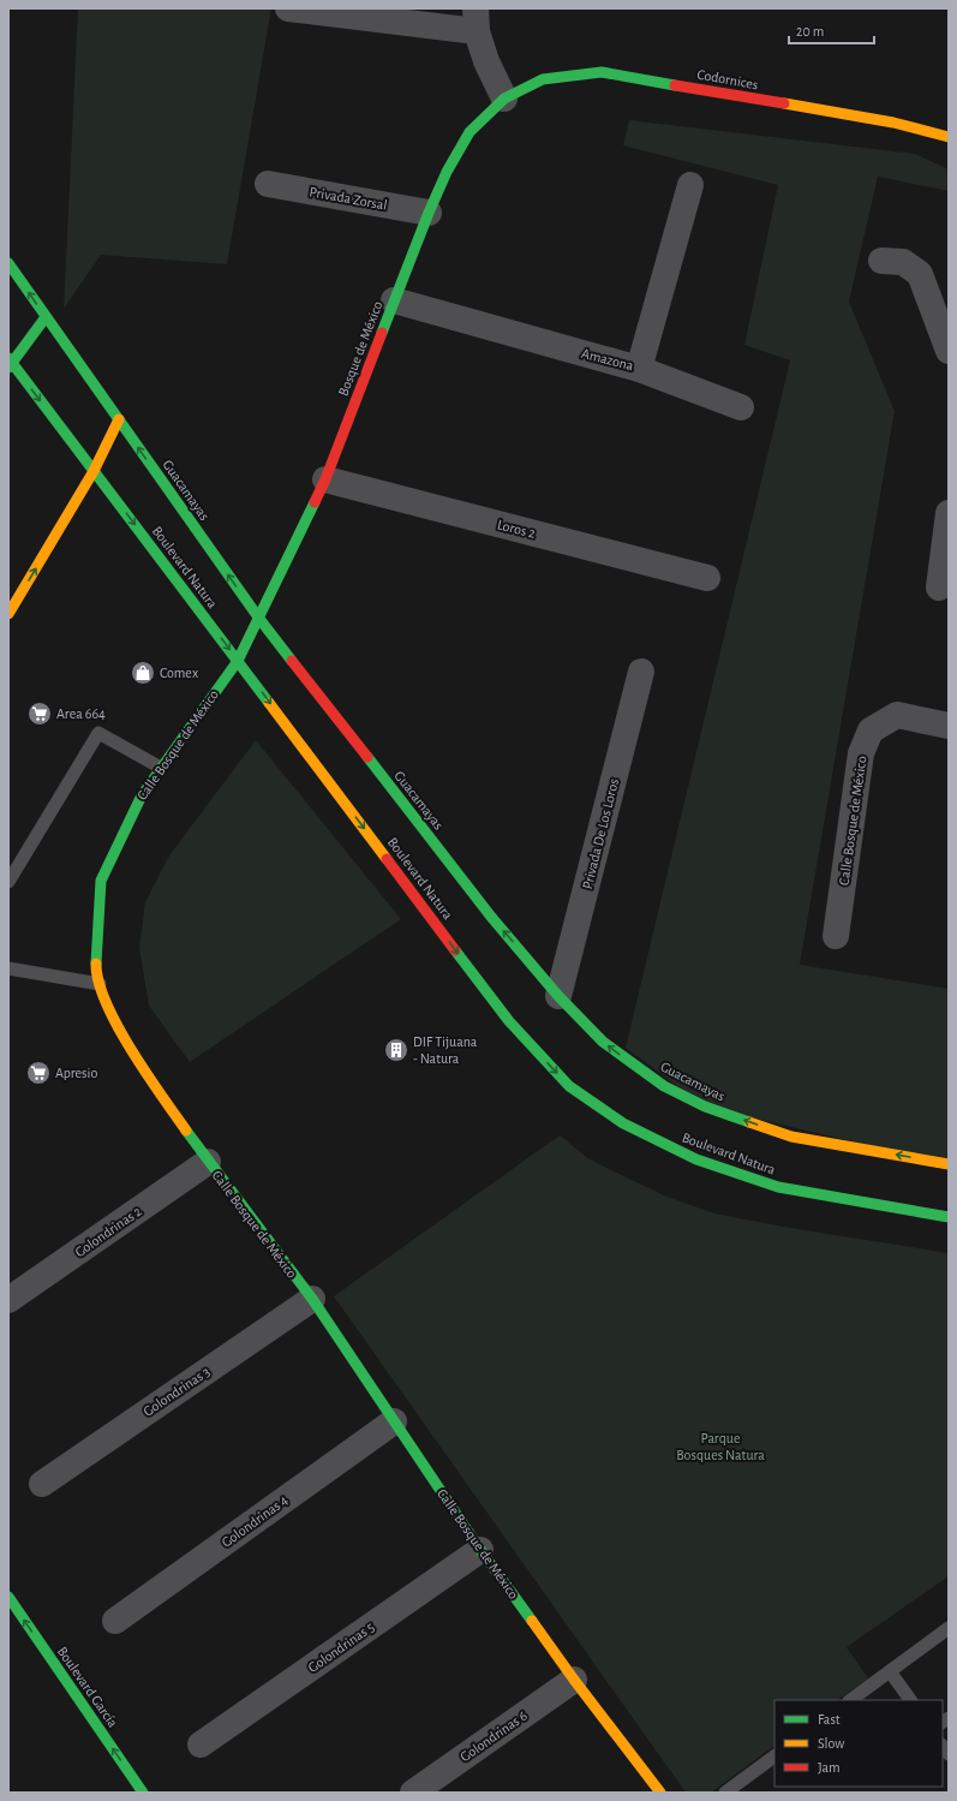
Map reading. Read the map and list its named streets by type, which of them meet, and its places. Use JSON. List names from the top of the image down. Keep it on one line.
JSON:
{"streets":{"street":["Codornices","Privada Zorsal","Bosque de México","Amazona","Guacamayas","Loros 2","Boulevard Natura","Calle Bosque de México","Privada De Los Loros","Golondrinas 2","Golondrinas 3","Golondrinas 4","Golondrinas 5","Boulevard García","Golondrinas 6"]},"crossings":[["Codornices","Bosque de México"],["Privada Zorsal","Bosque de México"],["Bosque de México","Amazona"],["Bosque de México","Guacamayas"],["Bosque de México","Loros 2"],["Bosque de México","Calle Bosque de México"],["Guacamayas","Calle Bosque de México"],["Guacamayas","Privada De Los Loros"],["Boulevard Natura","Calle Bosque de México"],["Calle Bosque de México","Golondrinas 2"],["Calle Bosque de México","Golondrinas 3"],["Calle Bosque de México","Golondrinas 4"],["Calle Bosque de México","Golondrinas 5"],["Calle Bosque de México","Golondrinas 6"]],"one_way":["Guacamayas","Boulevard Natura","Boulevard García"],"parks":["Parque Bosques Natura"],"places":{"shop":["Comex"],"supermarket":["Area 664","Apresio"],"building":["DIF Tijuana - Natura"]},"legend":["Fast","Slow","Jam"],"scale_bar":"20 m"}
